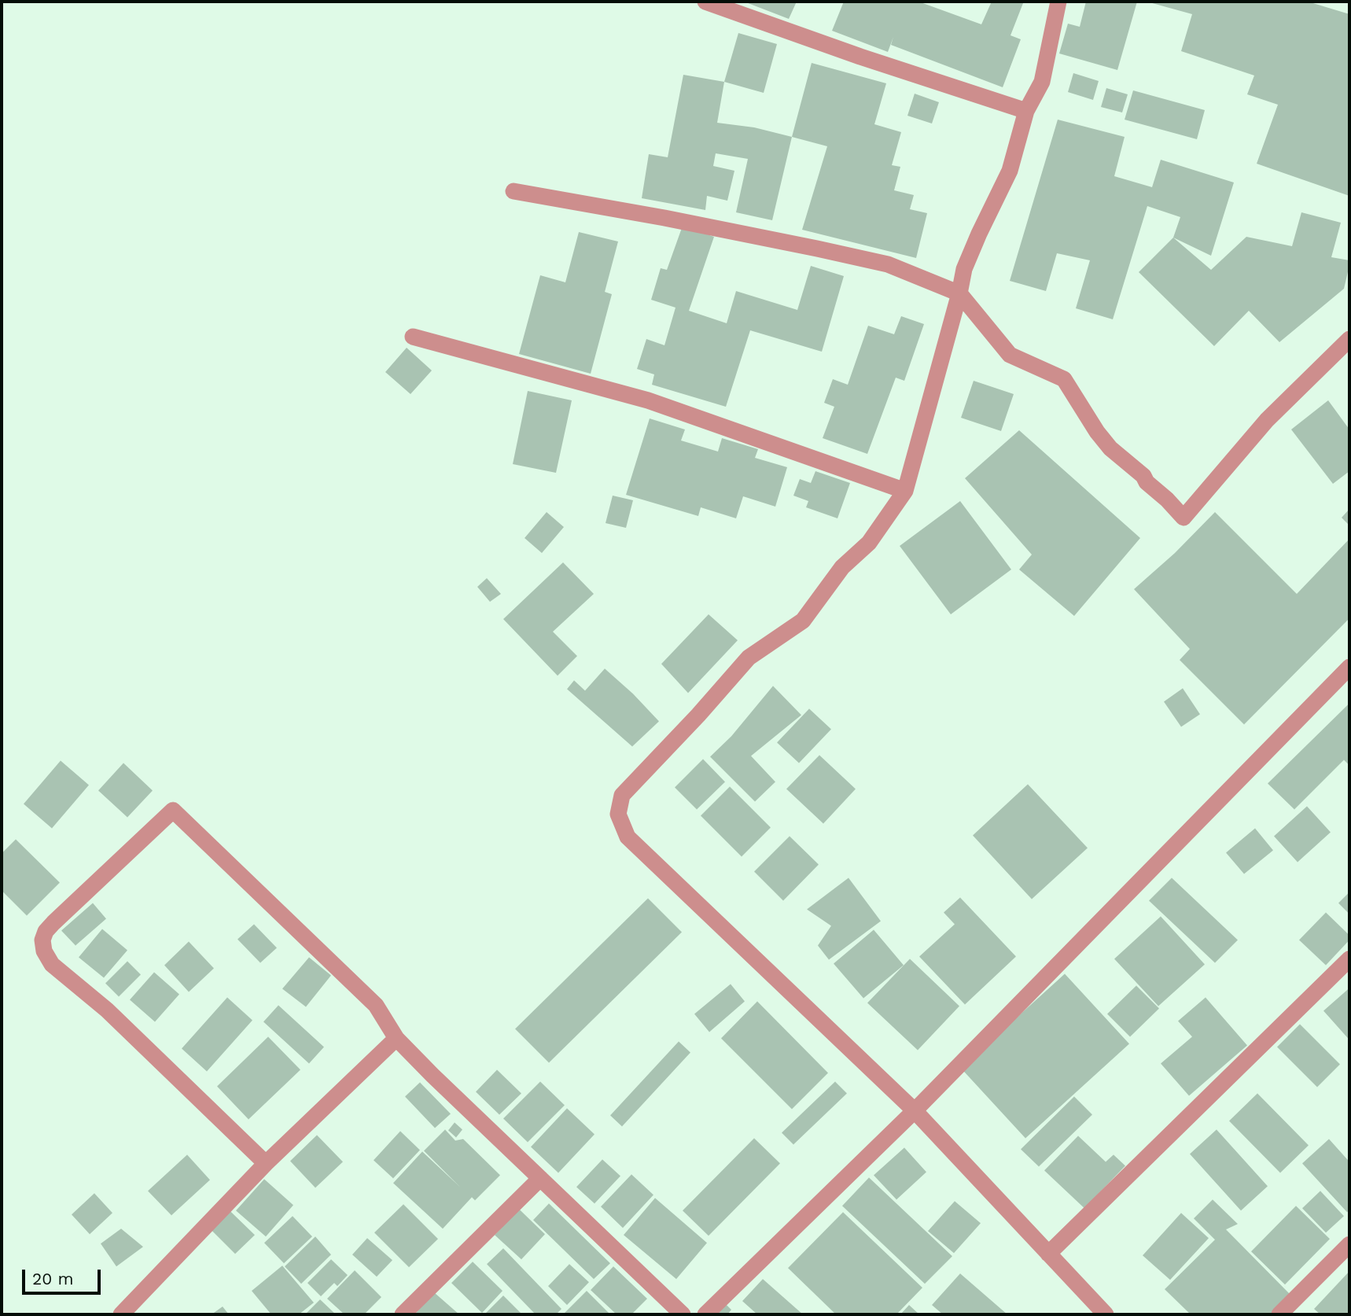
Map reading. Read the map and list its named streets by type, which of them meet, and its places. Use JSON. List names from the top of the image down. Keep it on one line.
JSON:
{"scale_bar":"20 m"}
